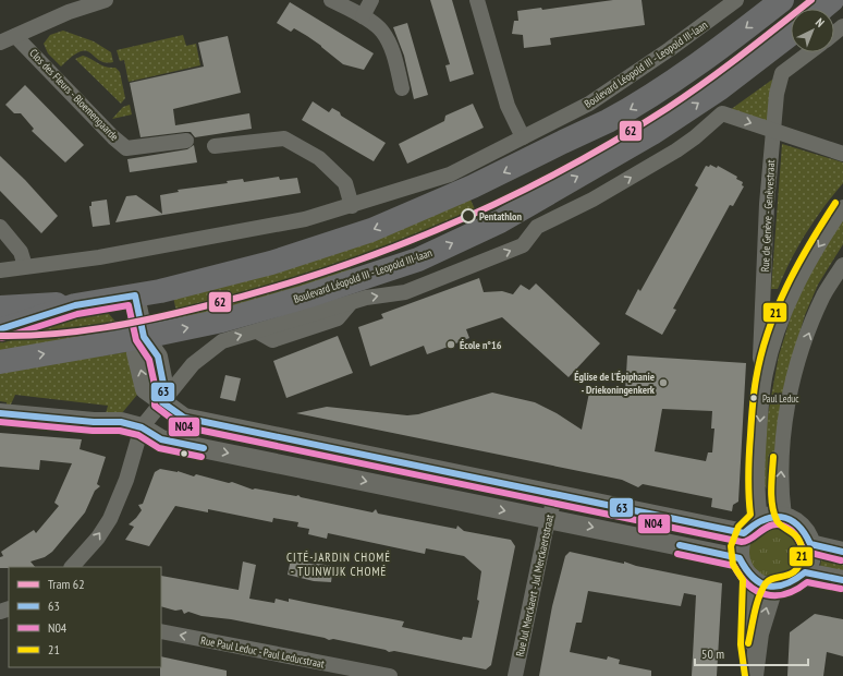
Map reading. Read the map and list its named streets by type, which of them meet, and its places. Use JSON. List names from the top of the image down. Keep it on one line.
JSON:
{"streets":{"main road":["Boulevard Léopold III - Leopold III-laan"],"street":["Clos des Fleurs - Bloemengaarde","Rue de Genève - Genèvestraat","Rue Jul Merckaert - Jul Merckaertstraat","Rue Paul Leduc - Paul Leducstraat"]},"crossings":[["Boulevard Léopold III - Leopold III-laan","Rue de Genève - Genèvestraat"]],"one_way":["Rue Paul Leduc - Paul Leducstraat"],"districts":["CITÉ-JARDIN CHOMÉ - TUINWIJK CHOMÉ"],"places":["Pentathlon","École n°16","Église de l'Épiphanie - Driekoningenkerk","Paul Leduc"],"lines":["tram line 62","transit line 21","transit line 63","transit line N04"],"legend":["Tram 62","63","N04","21"],"scale_bar":"50 m","north":"top right"}
